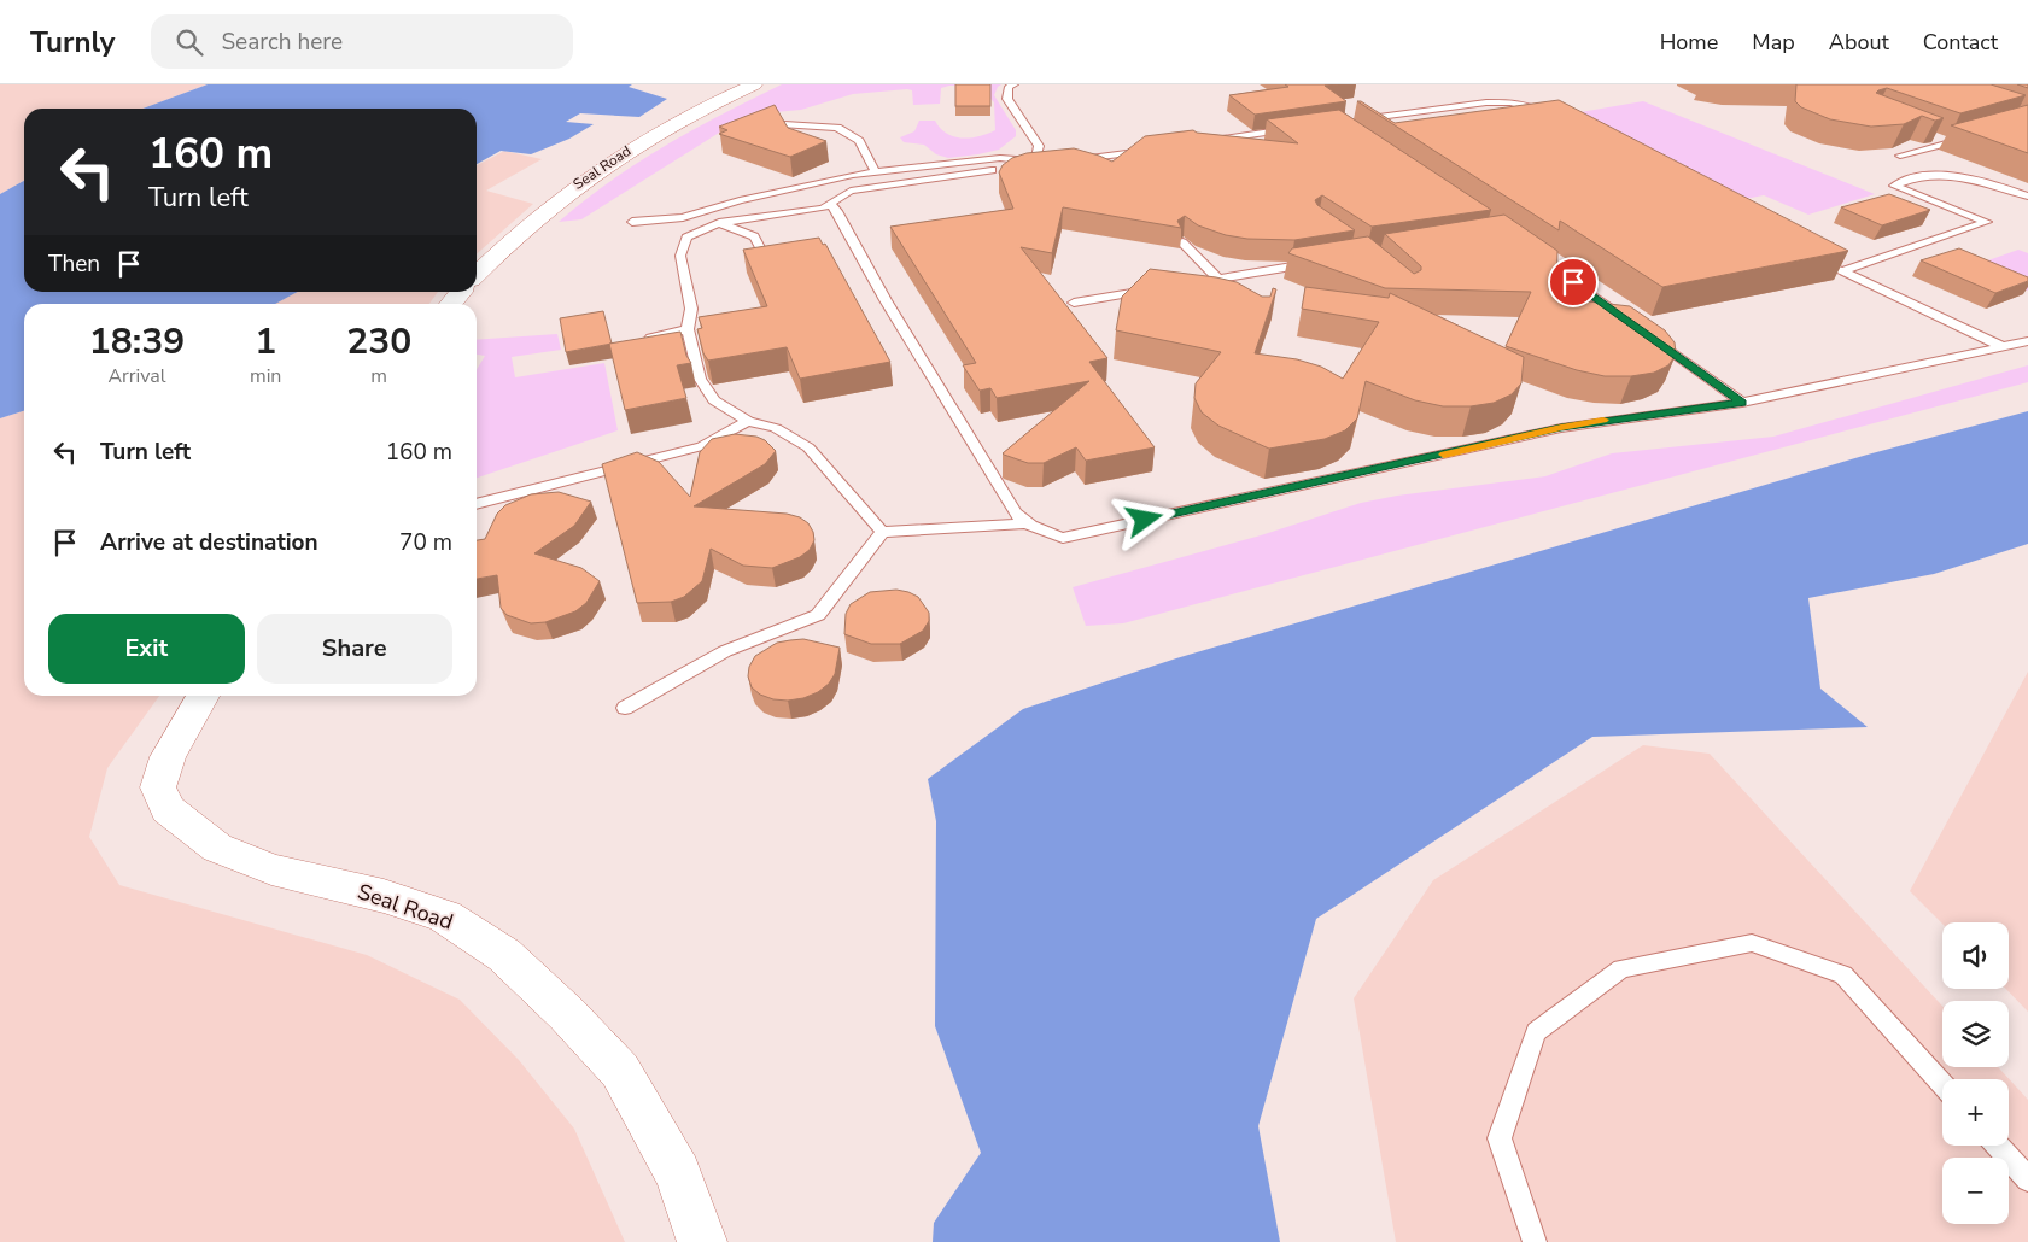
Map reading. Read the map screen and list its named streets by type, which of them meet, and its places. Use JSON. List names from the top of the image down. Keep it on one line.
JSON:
{"streets":{"street":["Seal Road"]},"page":{"header":"Turnly","search":"Search here","nav":["Home","Map","About","Contact"],"turn":["160 m","Turn left"],"then":"Then","eta":["18:39","Arrival","1","min","230","m"],"list":[{"name":"Turn left","value":"160 m"},{"name":"Arrive at destination","value":"70 m"}],"buttons":["Exit","Share"],"map_buttons":["+","−"]}}
